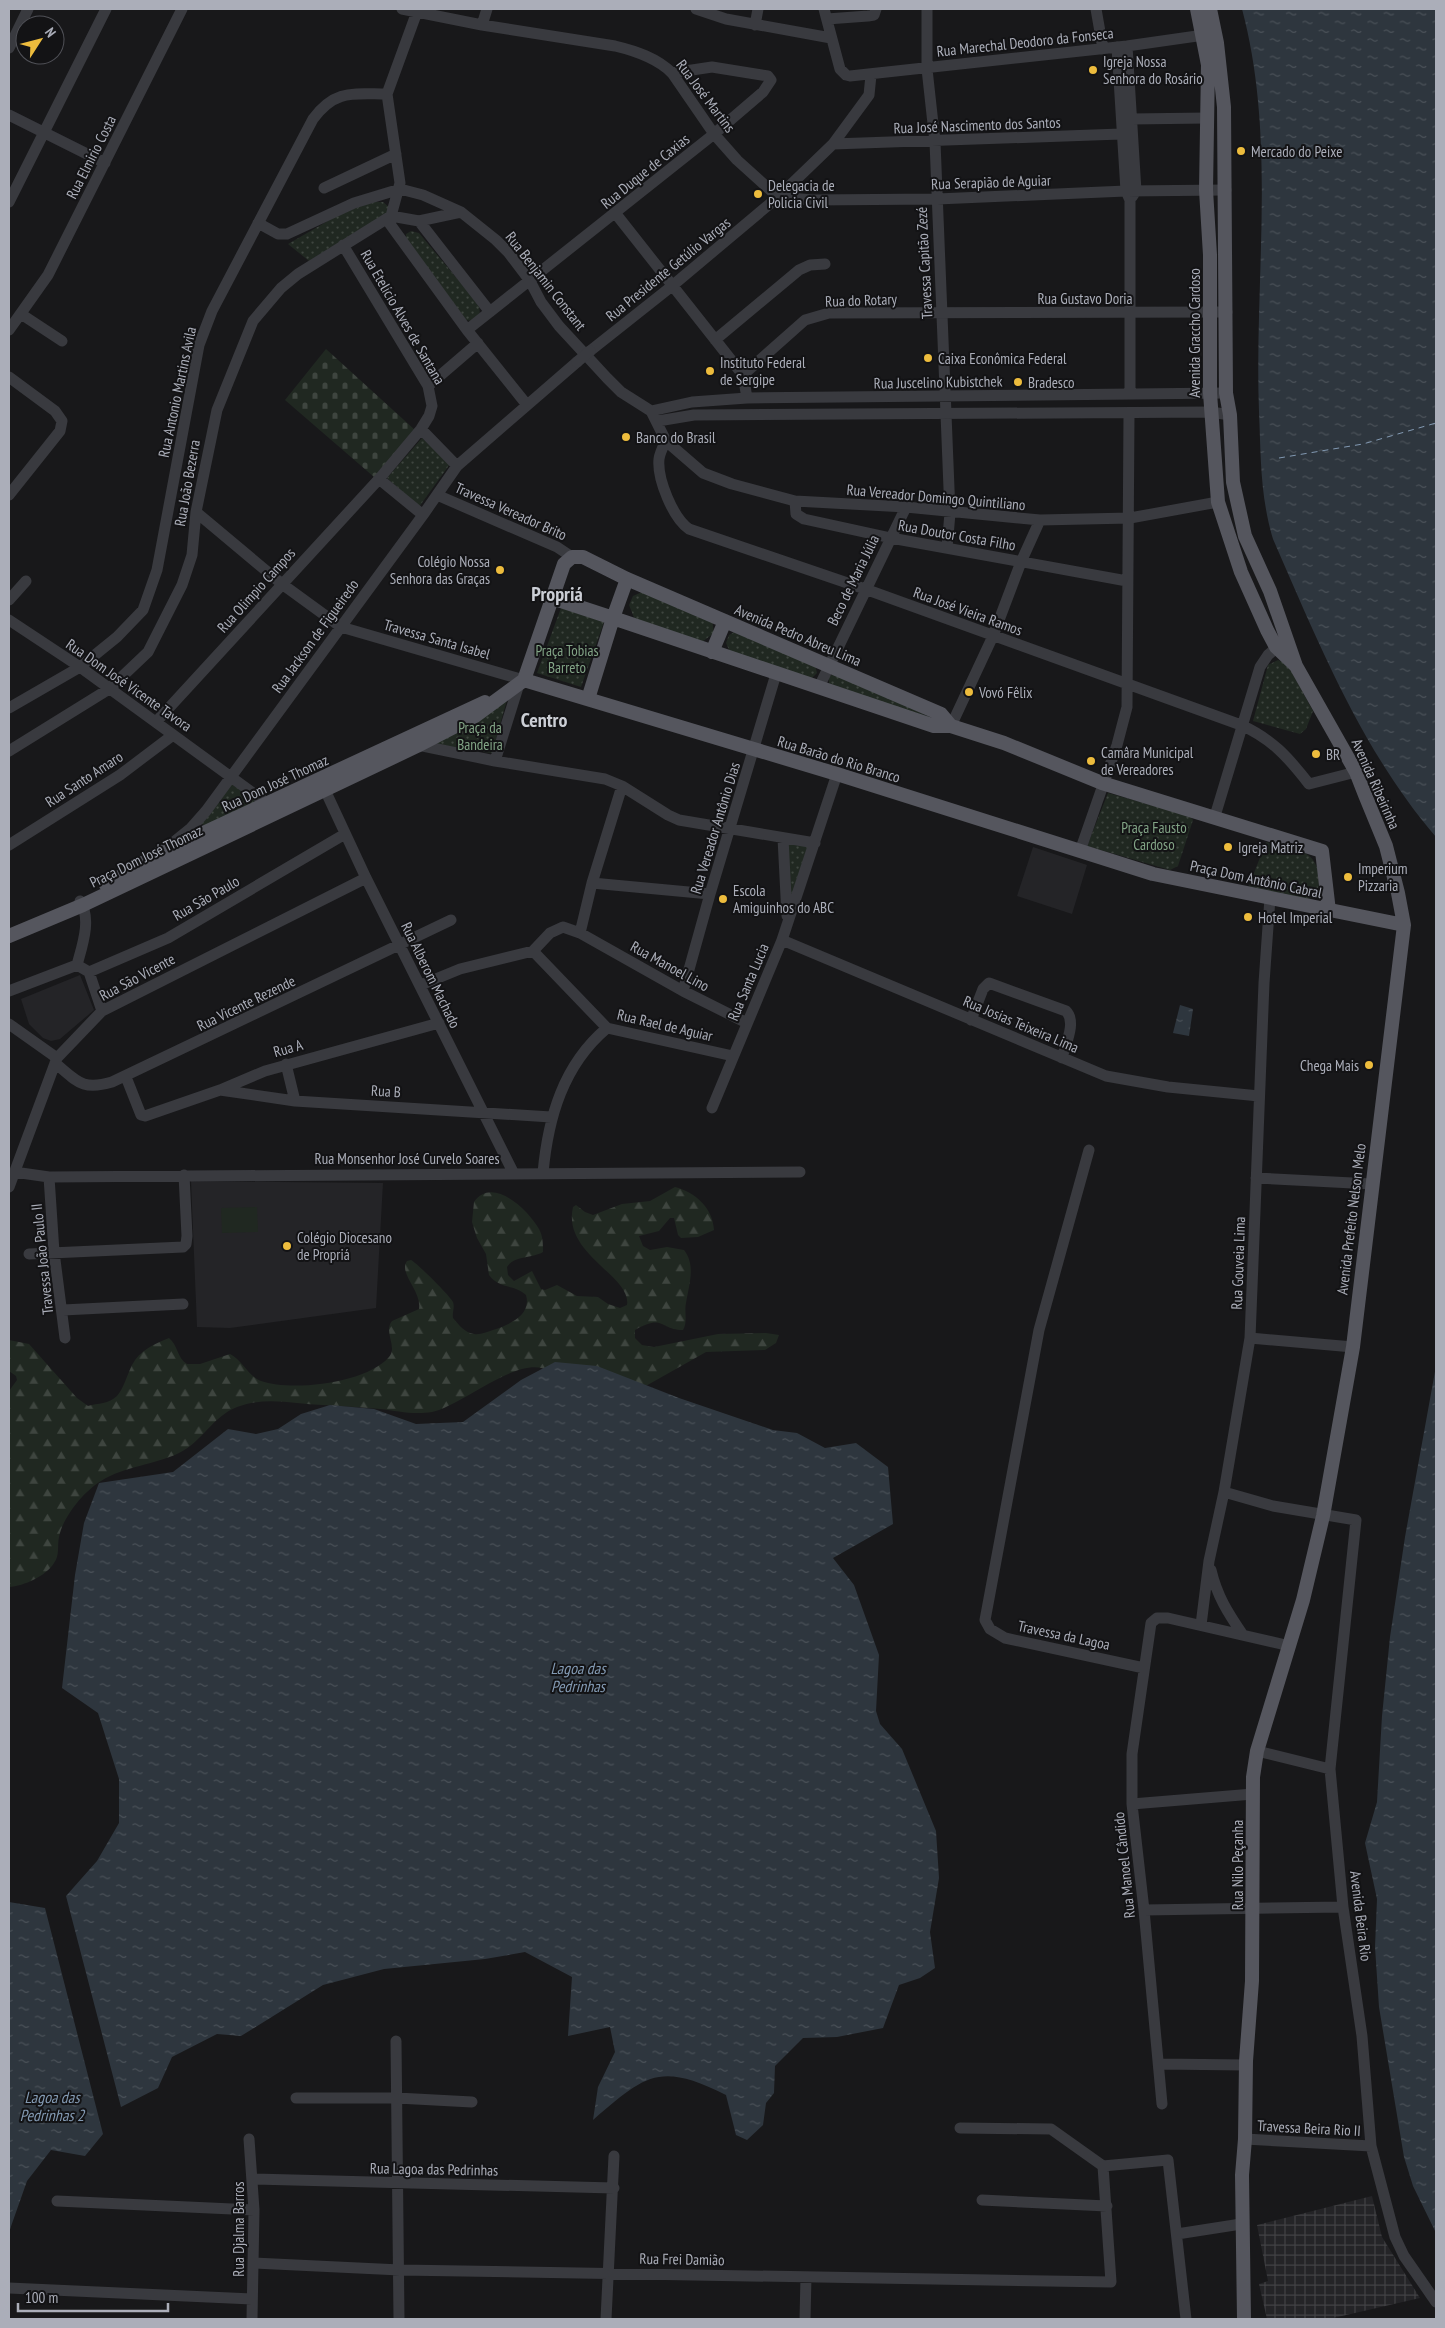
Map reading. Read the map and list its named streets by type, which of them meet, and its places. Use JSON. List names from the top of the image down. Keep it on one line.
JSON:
{"streets":{"main road":["Avenida Graccho Cardoso","Avenida Pedro Abreu Lima","Rua Barão do Rio Branco","Rua Dom José Thomaz","Avenida Ribeirinha","Praça Dom José Thomaz","Praça Dom Antônio Cabral","Avenida Prefeito Nelson Melo","Rua Nilo Peçanha"],"street":["Rua Marechal Deodoro da Fonseca","Rua José Martins","Rua José Nascimento dos Santos","Rua Elmirio Costa","Rua Duque de Caxias","Rua Serapião de Aguiar","Travessa Capitão Zezé","Rua Presidente Getúlio Vargas","Rua Benjamin Constant","Rua Gustavo Doria","Rua do Rotary","Rua Etelício Alves de Santana","Rua Juscelino Kubistchek","Rua Antonio Martins Avila","Rua João Bezerra","Rua Vereador Domingo Quintiliano","Travessa Vereador Brito","Rua Doutor Costa Filho","Beco de Maria Júlia","Rua Olimpio Campos","Rua José Vieira Ramos","Rua Jackson de Figueiredo","Travessa Santa Isabel","Rua Dom José Vicente Tavora","Rua Santo Amaro","Rua Vereador Antônio Dias","Rua São Paulo","Rua Manoel Lino","Rua Alberom Machado","Rua São Vicente","Rua Santa Lucia","Rua Vicente Rezende","Rua Josias Teixeira Lima","Rua Rael de Aguiar","Rua A","Rua B","Rua Monsenhor José Curvelo Soares","Travessa João Paulo II","Rua Gouveia Lima","Travessa da Lagoa","Rua Manoel Cândido","Avenida Beira Rio","Travessa Beira Rio II","Rua Lagoa das Pedrinhas","Rua Djalma Barros","Rua Frei Damião"]},"crossings":[["Rua Marechal Deodoro da Fonseca","Travessa Capitão Zezé"],["Rua Marechal Deodoro da Fonseca","Rua Presidente Getúlio Vargas"],["Rua Marechal Deodoro da Fonseca","Avenida Graccho Cardoso"],["Rua José Martins","Rua Duque de Caxias"],["Rua José Martins","Rua Serapião de Aguiar"],["Rua José Martins","Rua Presidente Getúlio Vargas"],["Rua José Nascimento dos Santos","Travessa Capitão Zezé"],["Rua José Nascimento dos Santos","Rua Presidente Getúlio Vargas"],["Rua Duque de Caxias","Rua Benjamin Constant"],["Rua Serapião de Aguiar","Travessa Capitão Zezé"],["Rua Serapião de Aguiar","Rua Presidente Getúlio Vargas"],["Rua Serapião de Aguiar","Avenida Graccho Cardoso"],["Travessa Capitão Zezé","Rua Gustavo Doria"],["Travessa Capitão Zezé","Rua do Rotary"],["Travessa Capitão Zezé","Rua Juscelino Kubistchek"],["Rua Presidente Getúlio Vargas","Rua Benjamin Constant"],["Rua Presidente Getúlio Vargas","Travessa Vereador Brito"],["Rua Presidente Getúlio Vargas","Rua Jackson de Figueiredo"],["Rua Benjamin Constant","Rua Juscelino Kubistchek"],["Rua Gustavo Doria","Rua do Rotary"],["Rua Gustavo Doria","Avenida Graccho Cardoso"],["Rua Etelício Alves de Santana","Rua João Bezerra"],["Rua Etelício Alves de Santana","Rua Olimpio Campos"],["Avenida Graccho Cardoso","Rua Juscelino Kubistchek"],["Avenida Graccho Cardoso","Rua Vereador Domingo Quintiliano"],["Avenida Graccho Cardoso","Avenida Ribeirinha"],["Rua Antonio Martins Avila","Rua Dom José Vicente Tavora"],["Rua João Bezerra","Travessa Santa Isabel"],["Rua João Bezerra","Rua Dom José Vicente Tavora"],["Rua Vereador Domingo Quintiliano","Rua Doutor Costa Filho"],["Rua Vereador Domingo Quintiliano","Beco de Maria Júlia"],["Rua Vereador Domingo Quintiliano","Rua José Vieira Ramos"],["Travessa Vereador Brito","Avenida Pedro Abreu Lima"],["Travessa Vereador Brito","Rua Jackson de Figueiredo"],["Rua Doutor Costa Filho","Beco de Maria Júlia"],["Beco de Maria Júlia","Rua José Vieira Ramos"],["Beco de Maria Júlia","Avenida Pedro Abreu Lima"],["Rua Olimpio Campos","Travessa Santa Isabel"],["Rua Olimpio Campos","Rua Dom José Vicente Tavora"],["Rua José Vieira Ramos","Avenida Ribeirinha"],["Avenida Pedro Abreu Lima","Rua Vereador Antônio Dias"],["Rua Jackson de Figueiredo","Travessa Santa Isabel"],["Rua Jackson de Figueiredo","Rua Dom José Vicente Tavora"],["Rua Jackson de Figueiredo","Praça Dom José Thomaz"],["Rua Dom José Vicente Tavora","Rua Santo Amaro"],["Rua Dom José Vicente Tavora","Praça Dom José Thomaz"],["Rua Barão do Rio Branco","Rua Vereador Antônio Dias"],["Rua Barão do Rio Branco","Praça Dom Antônio Cabral"],["Rua Barão do Rio Branco","Rua Santa Lucia"],["Rua Dom José Thomaz","Praça Dom José Thomaz"],["Rua Dom José Thomaz","Rua Alberom Machado"],["Avenida Ribeirinha","Avenida Prefeito Nelson Melo"],["Rua Vereador Antônio Dias","Rua Manoel Lino"],["Praça Dom Antônio Cabral","Rua Gouveia Lima"],["Rua São Paulo","Rua Alberom Machado"],["Rua Manoel Lino","Rua Santa Lucia"],["Rua Alberom Machado","Rua São Vicente"],["Rua Alberom Machado","Rua Vicente Rezende"],["Rua Alberom Machado","Rua A"],["Rua Alberom Machado","Rua B"],["Rua Alberom Machado","Rua Monsenhor José Curvelo Soares"],["Rua São Vicente","Rua Vicente Rezende"],["Rua São Vicente","Rua Monsenhor José Curvelo Soares"],["Rua Santa Lucia","Rua Josias Teixeira Lima"],["Rua Santa Lucia","Rua Rael de Aguiar"],["Rua Vicente Rezende","Rua A"],["Rua Josias Teixeira Lima","Rua Gouveia Lima"],["Rua A","Rua B"],["Rua Monsenhor José Curvelo Soares","Travessa João Paulo II"],["Avenida Prefeito Nelson Melo","Rua Nilo Peçanha"],["Avenida Prefeito Nelson Melo","Avenida Beira Rio"],["Rua Gouveia Lima","Rua Manoel Cândido"],["Travessa da Lagoa","Rua Manoel Cândido"],["Rua Nilo Peçanha","Avenida Beira Rio"],["Rua Nilo Peçanha","Travessa Beira Rio II"],["Avenida Beira Rio","Travessa Beira Rio II"],["Rua Lagoa das Pedrinhas","Rua Djalma Barros"],["Rua Djalma Barros","Rua Frei Damião"]],"districts":["Propriá","Centro"],"water":["Lagoa das Pedrinhas","Lagoa das Pedrinhas 2"],"parks":["Praça Tobias Barreto","Praça da Bandeira","Praça Fausto Cardoso"],"places":["Igreja Nossa Senhora do Rosário","Mercado do Peixe","Delegacia de Policia Civil","Caixa Econômica Federal","Instituto Federal de Sergipe","Bradesco","Banco do Brasil","Colégio Nossa Senhora das Graças","Vovó Fêlix","BR","Camâra Municipal de Vereadores","Igreja Matriz","Imperium Pizzaria","Escola Amiguinhos do ABC","Hotel Imperial","Chega Mais","Colégio Diocesano de Propriá"],"scale_bar":"100 m","north":"top right"}
